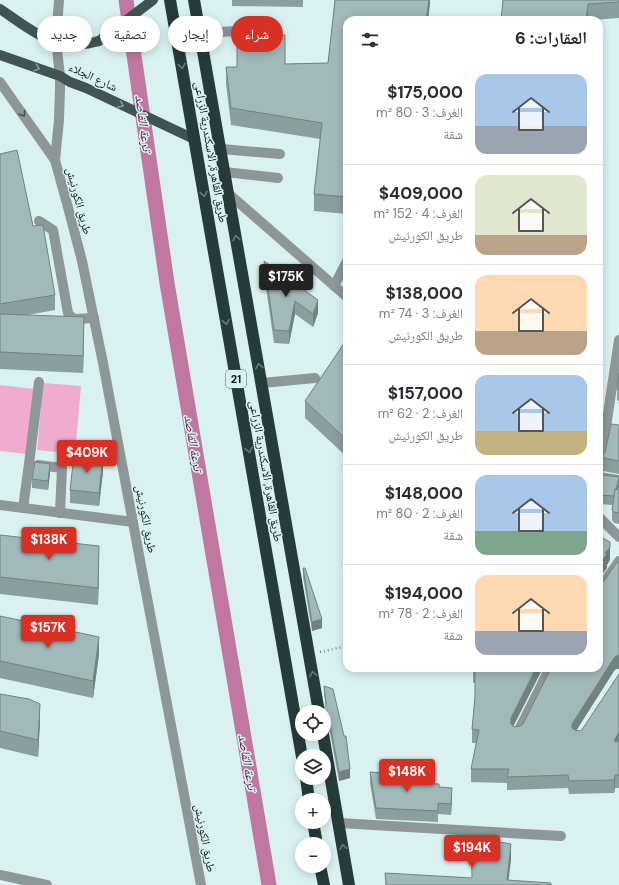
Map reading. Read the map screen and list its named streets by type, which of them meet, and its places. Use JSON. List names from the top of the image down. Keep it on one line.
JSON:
{"streets":{"highway":["طريق القاهرة, الاسكندرية الزراعى","21"],"main road":["شارع الجلاء"],"street":["طريق الكورنيش"]},"crossings":[["شارع الجلاء","طريق القاهرة, الاسكندرية الزراعى"],["شارع الجلاء","طريق الكورنيش"]],"one_way":["شارع الجلاء"],"water":["ترعة القاصد"],"page":{"chip":["شراء","إيجار","تصفية","جديد"],"heading":"العقارات: 6","list":[{"name":"$175,000","note":"الغرف: 3 · 80 m² · شقة"},{"name":"$409,000","note":"الغرف: 4 · 152 m² · طريق الكورنيش"},{"name":"$138,000","note":"الغرف: 3 · 74 m² · طريق الكورنيش"},{"name":"$157,000","note":"الغرف: 2 · 62 m² · طريق الكورنيش"},{"name":"$148,000","note":"الغرف: 2 · 80 m² · شقة"},{"name":"$194,000","note":"الغرف: 2 · 78 m² · شقة"}],"price":["$175K","$409K","$138K","$157K","$148K","$194K"],"map_buttons":["+","−"]}}
